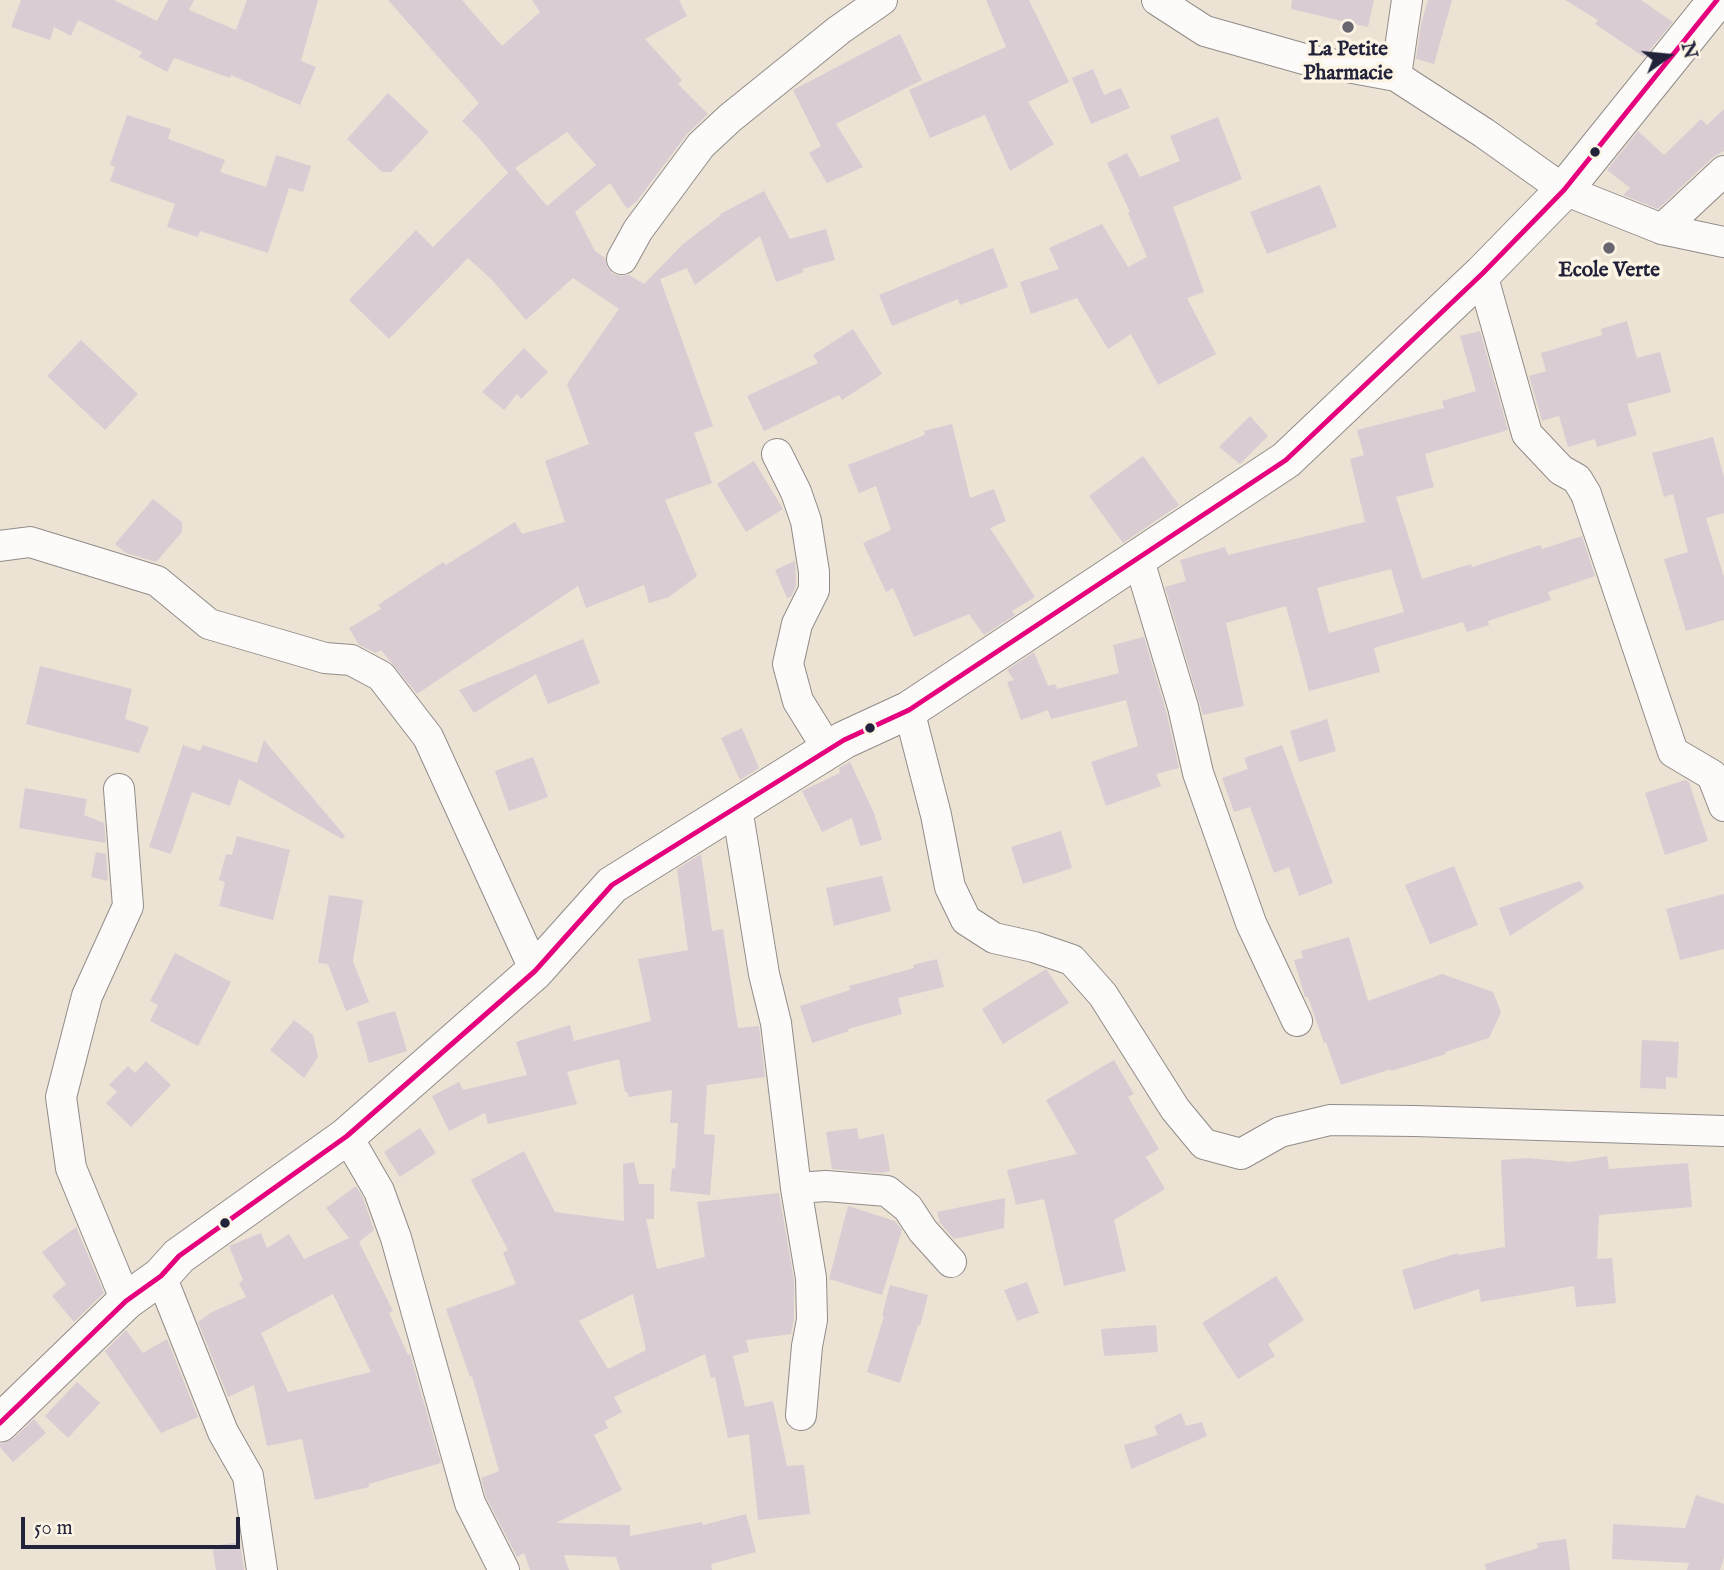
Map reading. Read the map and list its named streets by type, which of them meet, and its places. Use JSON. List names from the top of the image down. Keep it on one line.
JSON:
{"places":["La Petite Pharmacie","Ecole Verte"],"scale_bar":"50 m","north":"right"}
